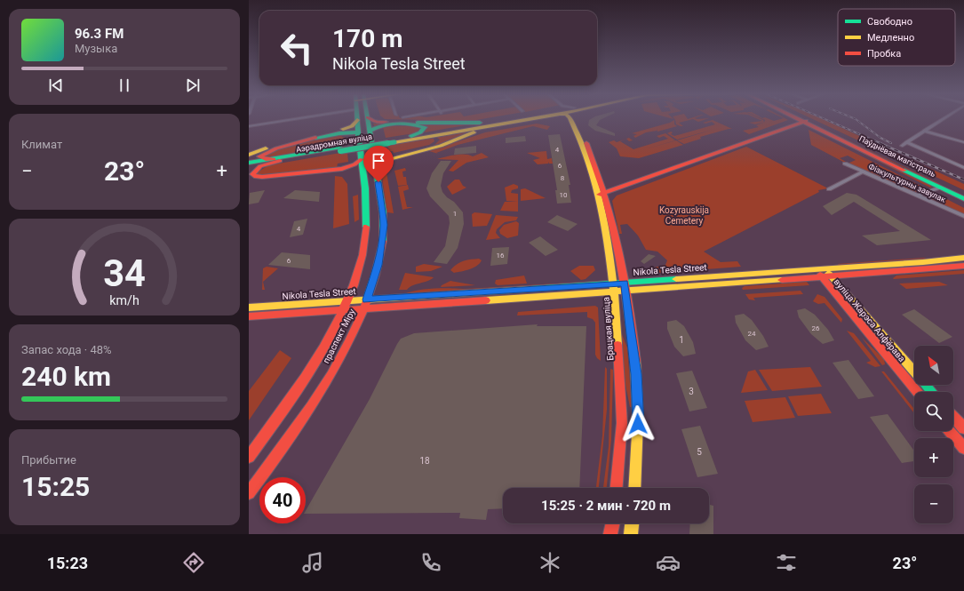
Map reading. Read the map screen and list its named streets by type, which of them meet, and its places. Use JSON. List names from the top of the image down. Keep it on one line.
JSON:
{"streets":{"main road":["Аэрадромная вуліца","Паўднёвая магістраль","Nikola Tesla Street","вуліца Жарэса Алфёрава","Брацкая вуліца","праспект Міру"],"street":["Фізкультурны завулак"]},"crossings":[["Nikola Tesla Street","вуліца Жарэса Алфёрава"],["Nikola Tesla Street","Брацкая вуліца"],["Nikola Tesla Street","праспект Міру"]],"parks":["Kozyrauskija Cemetery"],"house_numbers":["4","6","8","10","1","4","16","6","26","24","1","3","5","18"],"legend":["Свободно","Медленно","Пробка"],"north":"top left","page":{"turn":["170 m","Nikola Tesla Street"],"song":["96.3 FM","Музыка"],"tile":["Климат",["Запас хода · 48%","240 km"],["Прибытие","15:25"]],"heat":["−","23°","+"],"map_buttons":["+","−"],"limit":"40","trip":"15:25 · 2 мин · 720 m","tabs":["15:23","23°"],"gauge":["34","km/h"]}}
